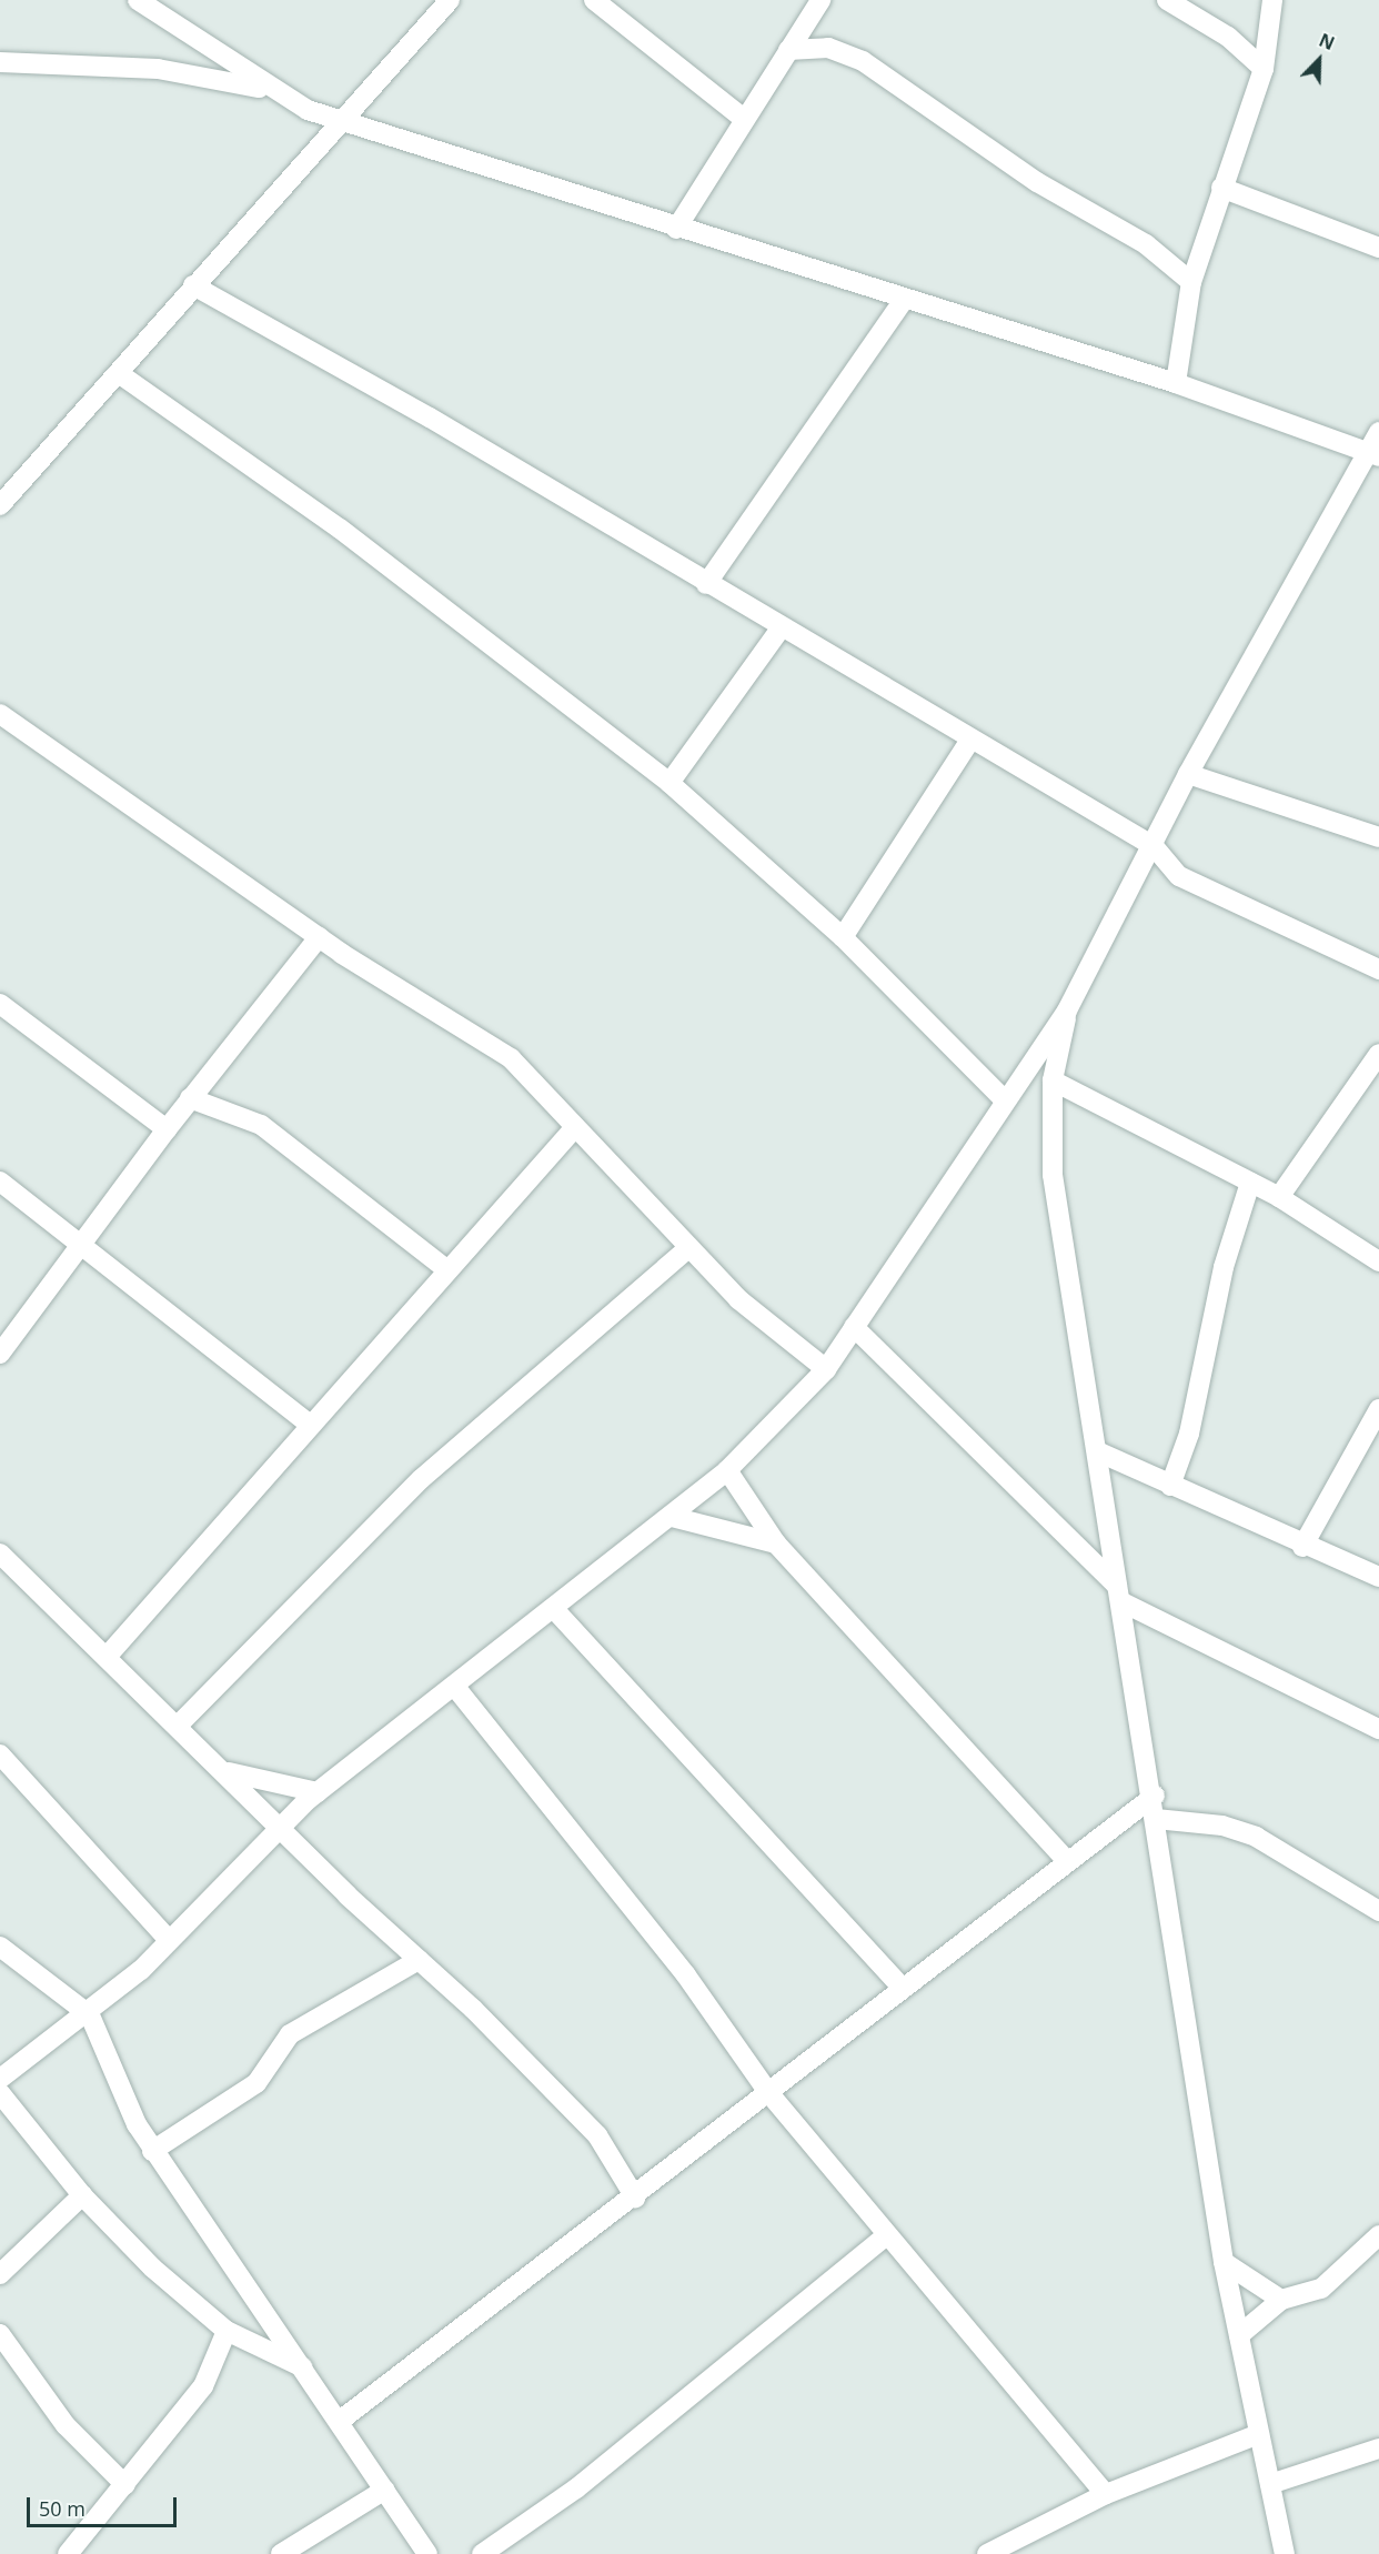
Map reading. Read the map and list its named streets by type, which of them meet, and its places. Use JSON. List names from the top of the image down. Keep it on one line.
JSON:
{"scale_bar":"50 m","north":"top right"}
